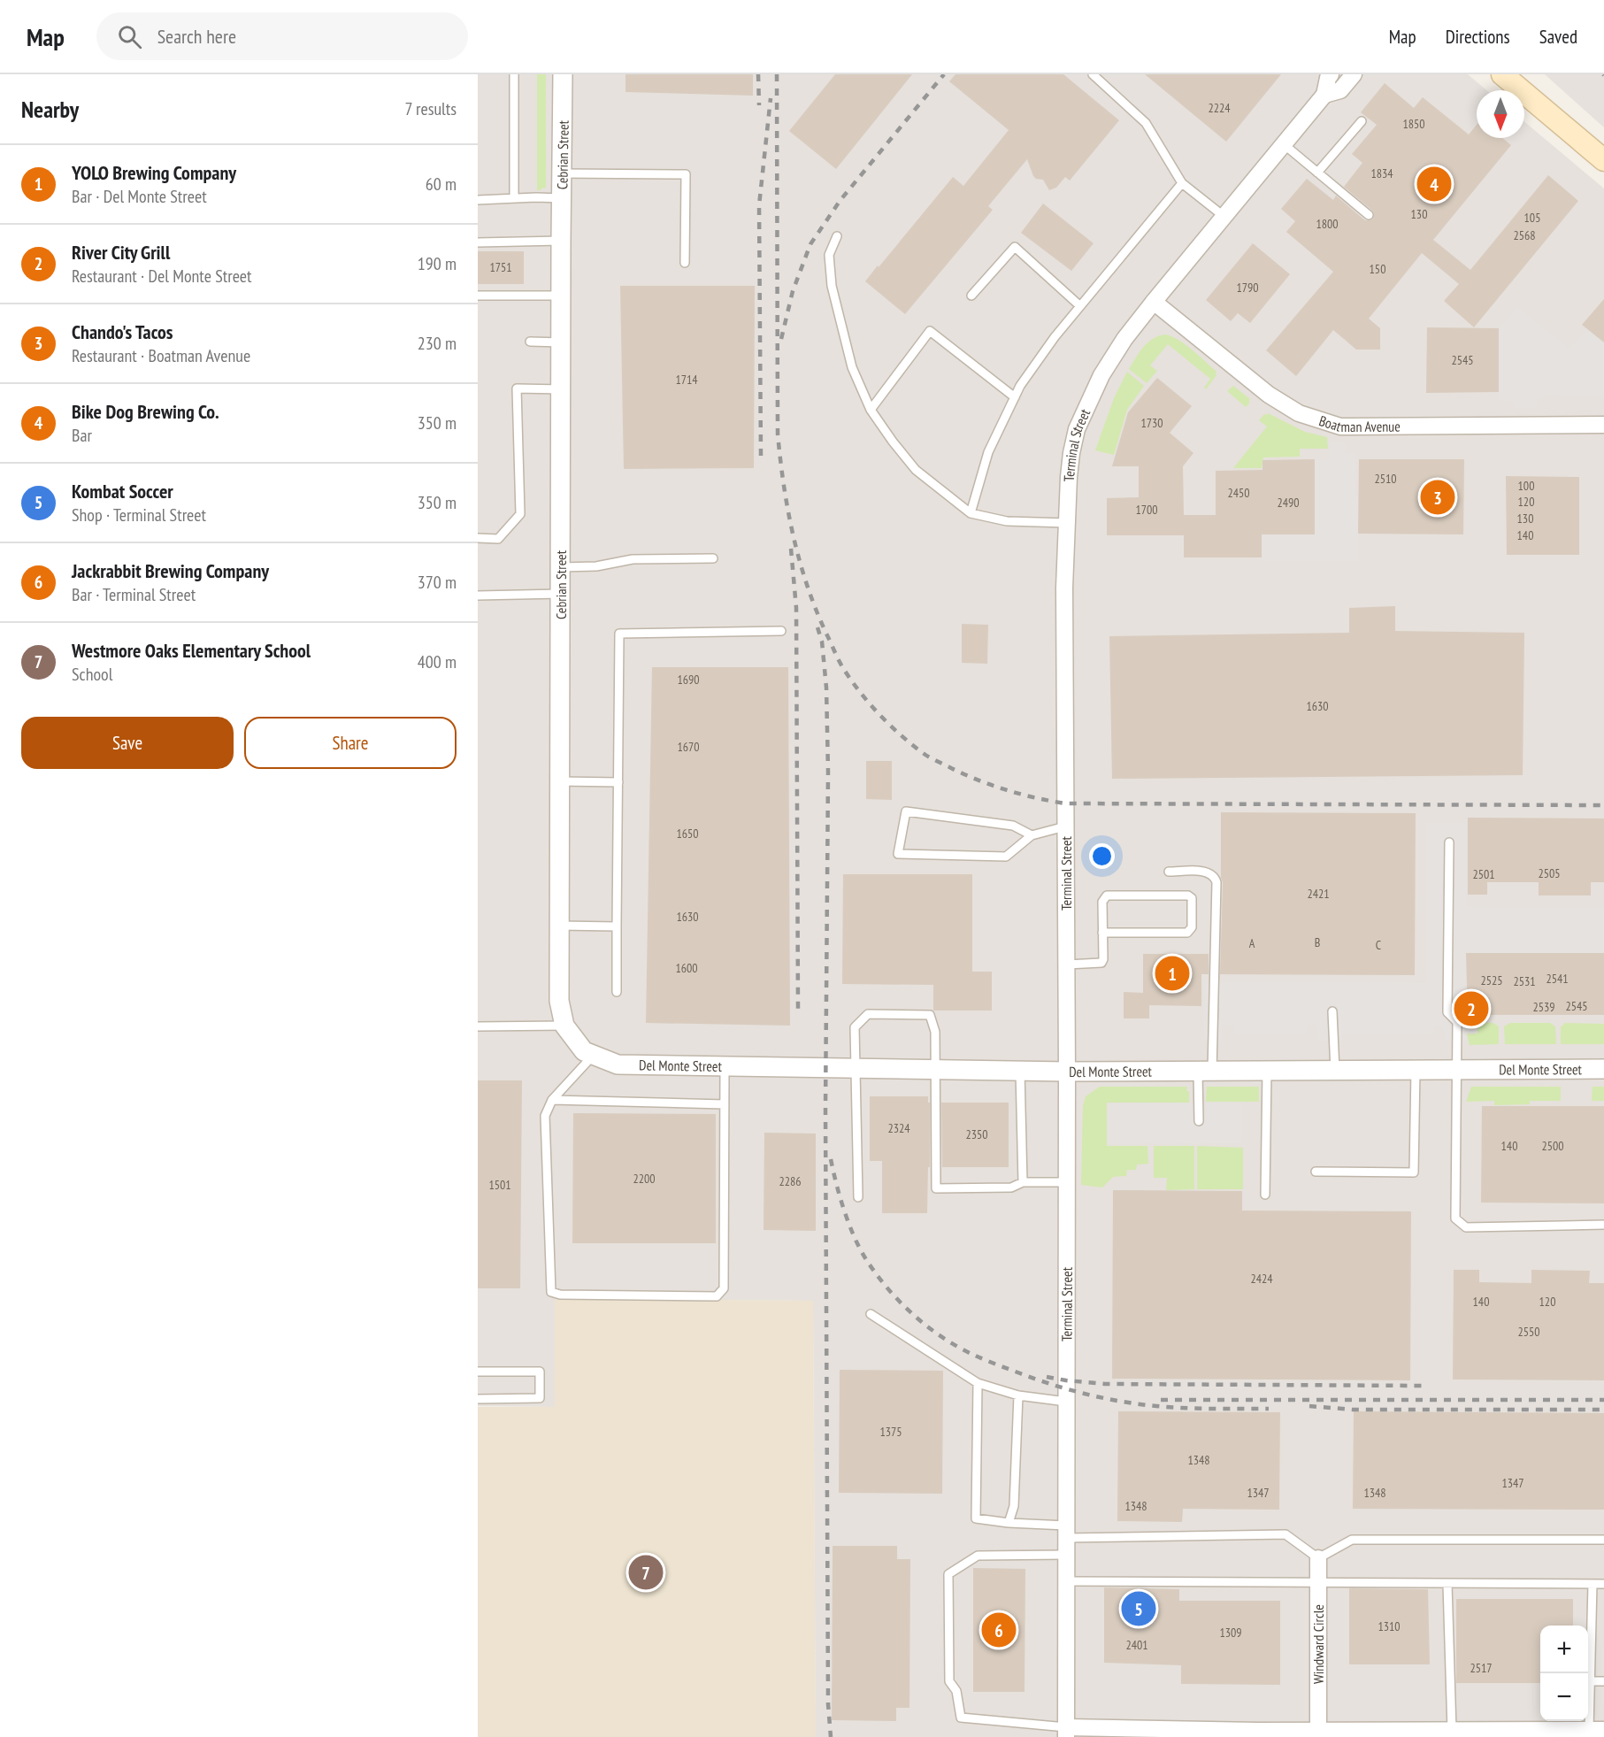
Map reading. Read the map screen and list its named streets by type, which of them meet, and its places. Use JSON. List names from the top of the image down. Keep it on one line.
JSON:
{"streets":{"street":["Cebrian Street","Boatman Avenue","Terminal Street","Del Monte Street","Windward Circle"]},"crossings":[["Cebrian Street","Del Monte Street"],["Boatman Avenue","Terminal Street"],["Terminal Street","Del Monte Street"]],"house_numbers":["2224","1850","1834","130","105","1800","2568","1751","150","1790","2545","1714","1730","2510","100","2450","120","2490","1700","130","140","1690","1630","1670","1650","2505","2501","2421","1630","B","A","C","1600","2541","2525","2531","2545","2539","2324","2350","140","2500","2200","2286","1501","2424","140","120","2550","1375","1348","1347","1347","1348","1348","1310","1309","2401","2517"],"north":"bottom","page":{"header":"Map","search":"Search here","nav":["Map","Directions","Saved"],"heading":["Nearby","7 results"],"list":[{"mark":"1","name":"YOLO Brewing Company","note":"Bar · Del Monte Street","value":"60 m"},{"mark":"2","name":"River City Grill","note":"Restaurant · Del Monte Street","value":"190 m"},{"mark":"3","name":"Chando's Tacos","note":"Restaurant · Boatman Avenue","value":"230 m"},{"mark":"4","name":"Bike Dog Brewing Co.","note":"Bar","value":"350 m"},{"mark":"5","name":"Kombat Soccer","note":"Shop · Terminal Street","value":"350 m"},{"mark":"6","name":"Jackrabbit Brewing Company","note":"Bar · Terminal Street","value":"370 m"},{"mark":"7","name":"Westmore Oaks Elementary School","note":"School","value":"400 m"}],"pins":["4","3","1","2","7","5","6"],"buttons":["Save","Share"],"map_buttons":["+","−"]}}
